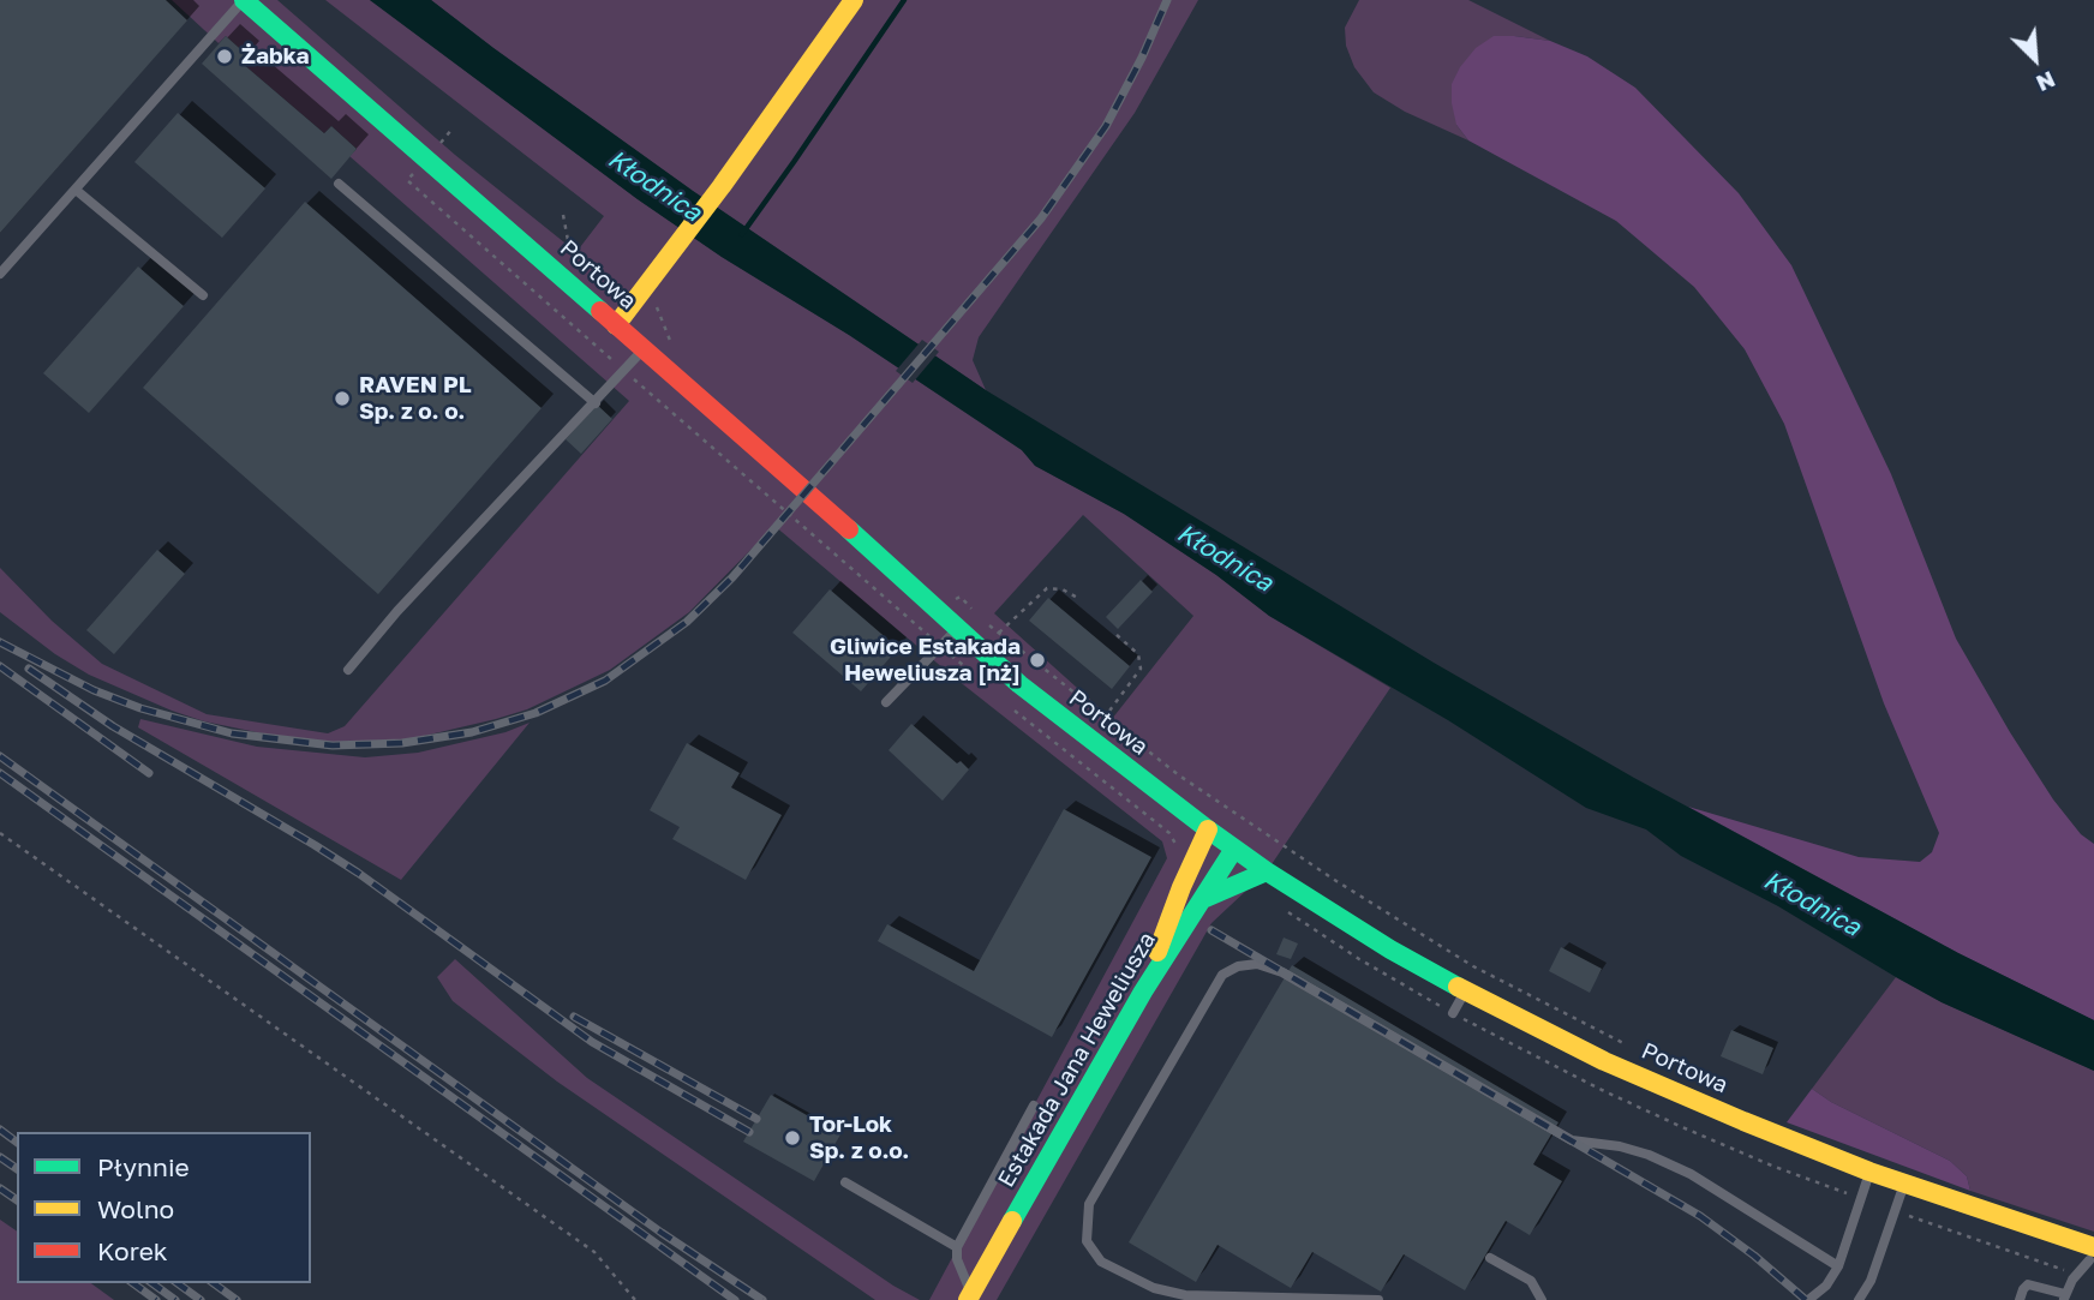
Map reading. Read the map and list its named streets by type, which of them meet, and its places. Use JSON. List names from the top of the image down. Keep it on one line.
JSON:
{"streets":{"street":["Portowa","Estakada Jana Heweliusza"]},"crossings":[["Portowa","Estakada Jana Heweliusza"]],"water":["Kłodnica"],"places":["Żabka","RAVEN PL Sp. z o. o.","Gliwice Estakada Heweliusza [nż]","Tor-Lok Sp. z o.o."],"legend":["Płynnie","Wolno","Korek"],"north":"bottom right"}
